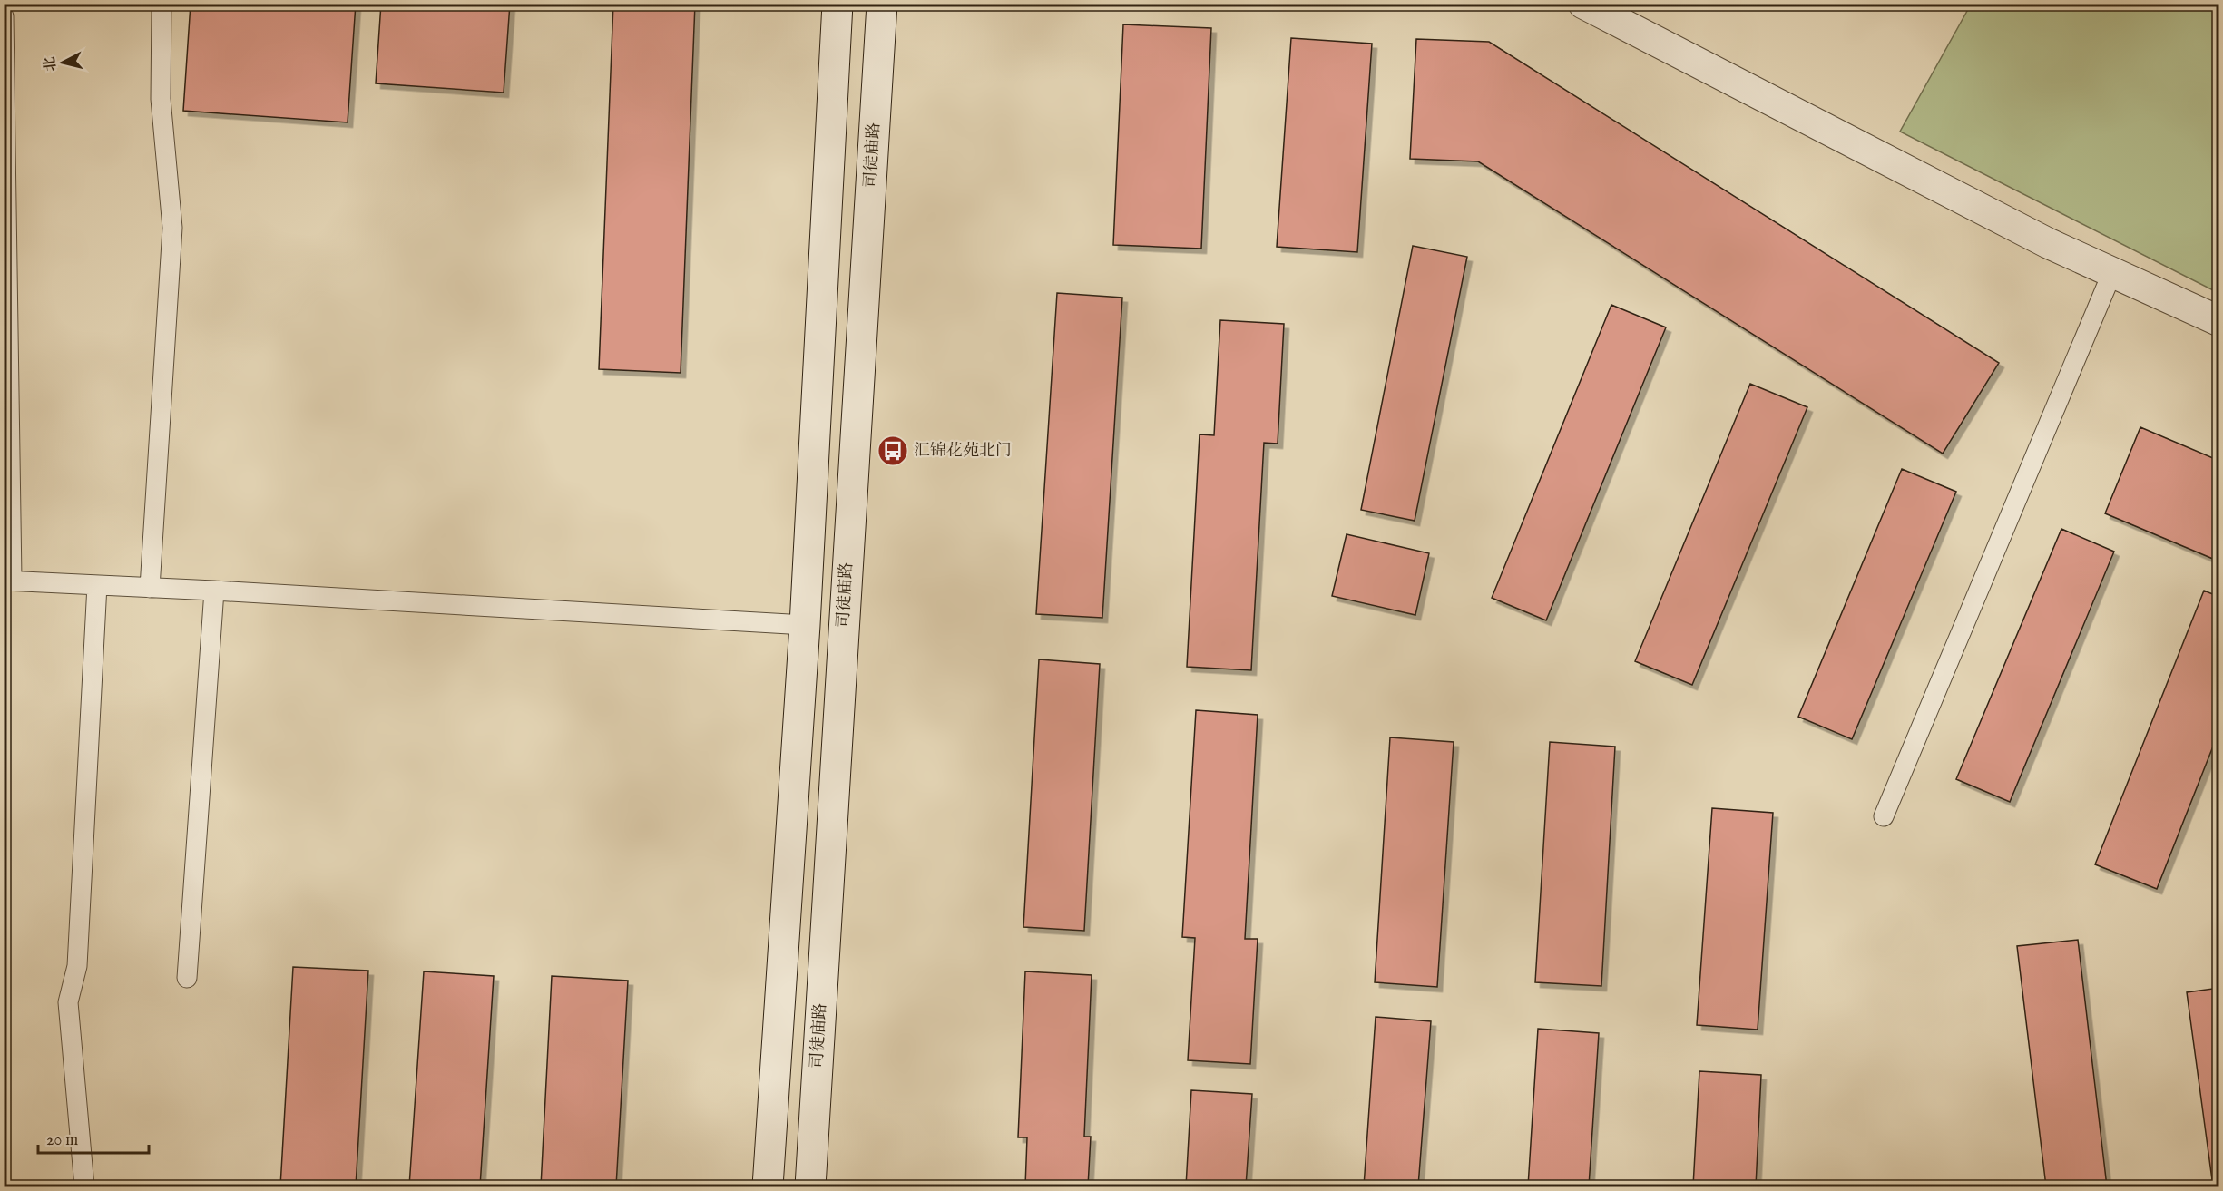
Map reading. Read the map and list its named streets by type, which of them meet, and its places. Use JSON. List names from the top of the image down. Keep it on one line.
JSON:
{"streets":{"main road":["司徒庙路"]},"places":{"bus stop":["汇锦花苑北门"]},"scale_bar":"20 m","north":"left"}
